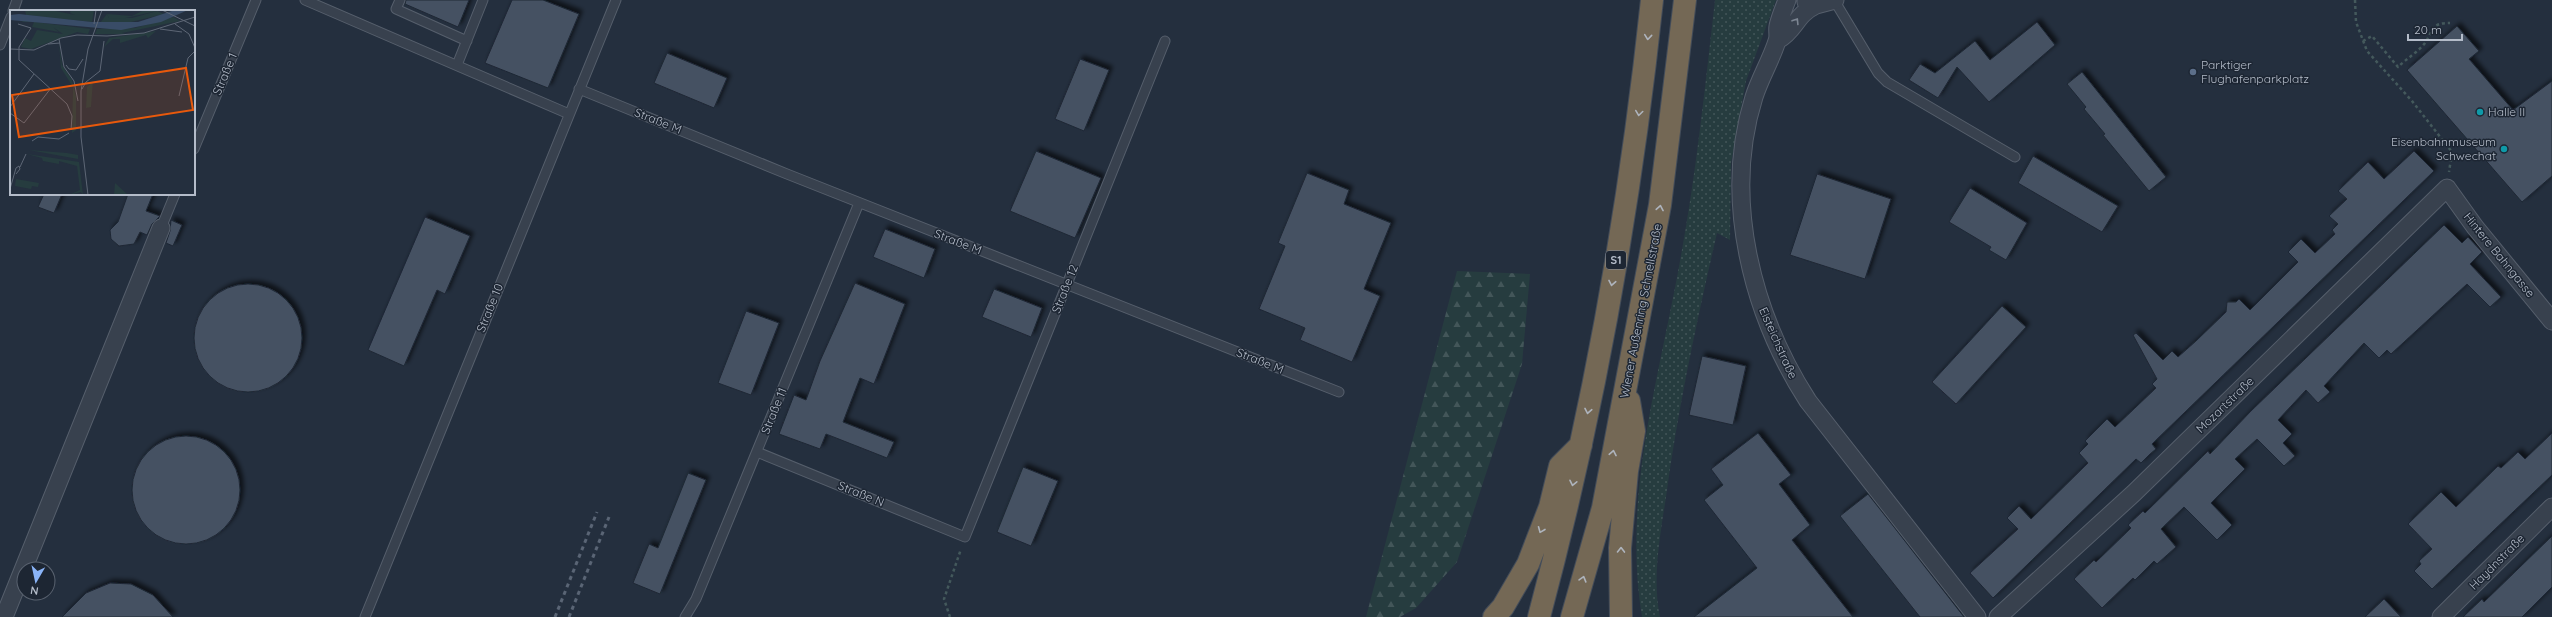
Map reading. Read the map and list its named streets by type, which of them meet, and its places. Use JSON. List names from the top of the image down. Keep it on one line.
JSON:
{"streets":{"highway":["S1","Wiener Außenring Schnellstraße"],"street":["Hintere Bahngasse","Eisteichstraße","Mozartstraße","Haydnstraße"],"lane":["Straße 1","Straße M","Straße 12","Straße 10","Straße 11","Straße N"]},"crossings":[["Straße M","Straße 12"],["Straße M","Straße 10"],["Straße M","Straße 11"],["Hintere Bahngasse","Mozartstraße"],["Straße 12","Straße N"],["Straße 11","Straße N"]],"places":["Parktiger Flughafenparkplatz","Halle II","Eisenbahnmuseum Schwechat"],"scale_bar":"20 m","north":"bottom"}
